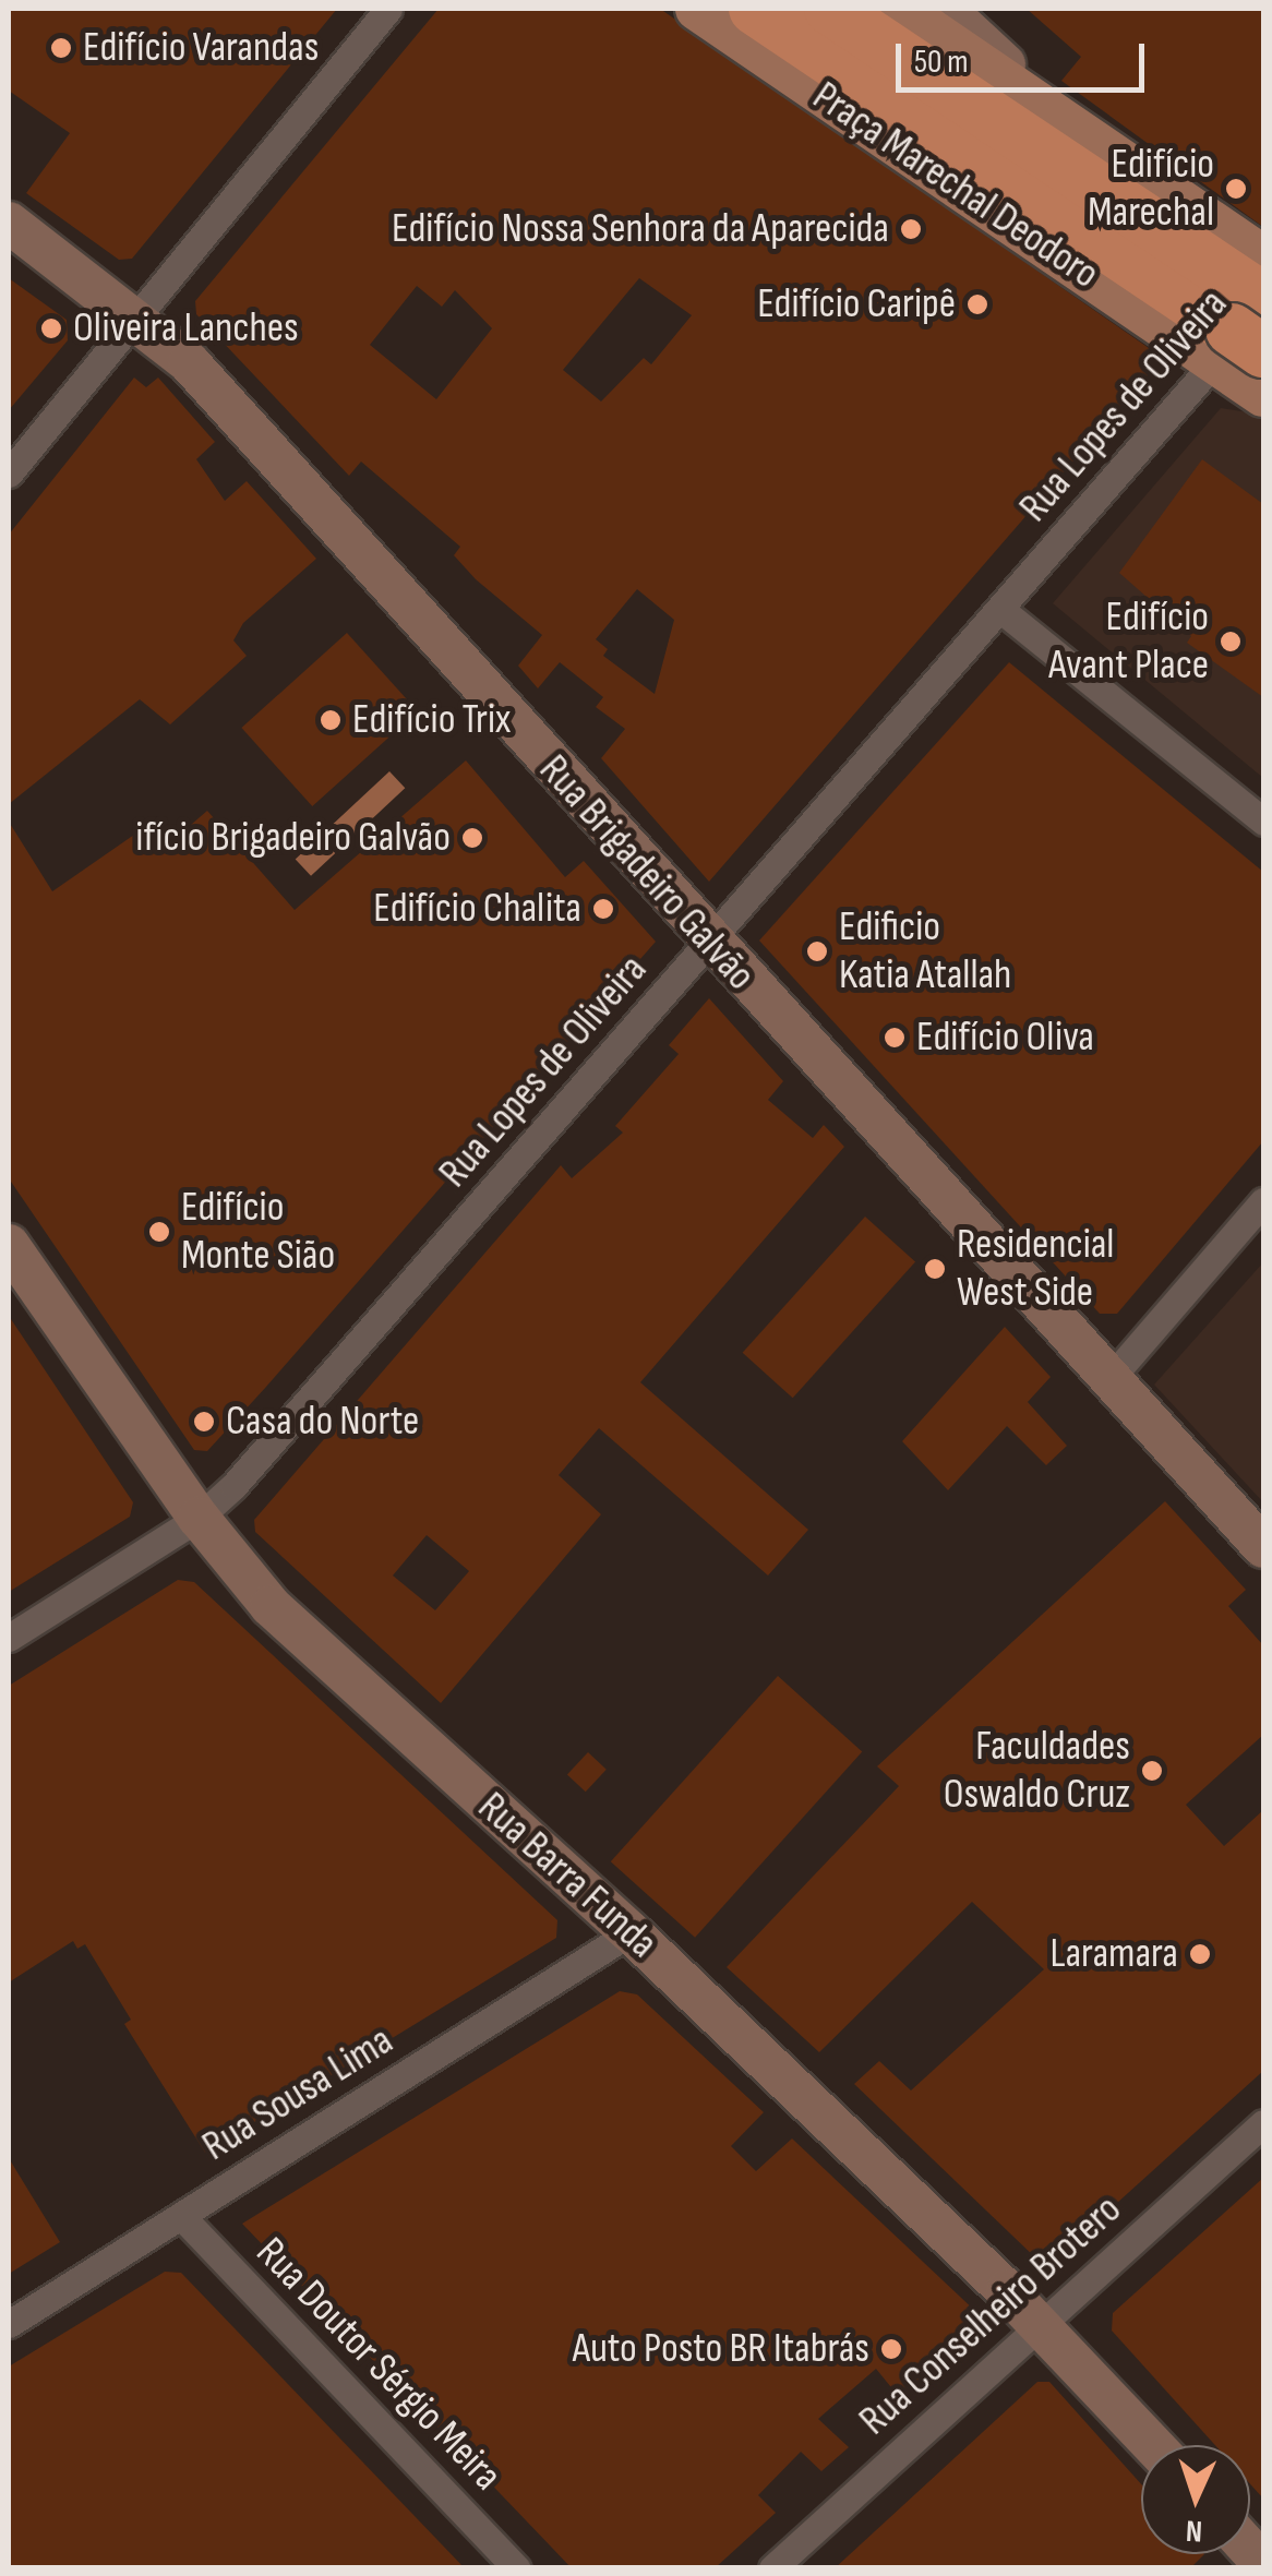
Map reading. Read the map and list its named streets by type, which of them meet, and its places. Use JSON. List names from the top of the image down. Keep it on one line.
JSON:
{"streets":{"main road":["Praça Marechal Deodoro"],"street":["Rua Lopes de Oliveira","Rua Brigadeiro Galvão","Rua Barra Funda","Rua Sousa Lima","Rua Conselheiro Brotero","Rua Doutor Sérgio Meira"]},"crossings":[["Praça Marechal Deodoro","Rua Lopes de Oliveira"],["Rua Lopes de Oliveira","Rua Brigadeiro Galvão"],["Rua Lopes de Oliveira","Rua Barra Funda"],["Rua Barra Funda","Rua Sousa Lima"],["Rua Barra Funda","Rua Conselheiro Brotero"],["Rua Sousa Lima","Rua Doutor Sérgio Meira"]],"places":["Edifício Varandas","Edifício Marechal","Edifício Nossa Senhora da Aparecida","Edifício Caripê","Oliveira Lanches","Edifício Avant Place","Edifício Trix","ifício Brigadeiro Galvão","Edifício Chalita","Edificio Katia Atallah","Edifício Oliva","Edifício Monte Sião","Residencial West Side","Casa do Norte","Faculdades Oswaldo Cruz","Laramara","Auto Posto BR Itabrás"],"scale_bar":"50 m","north":"bottom"}
